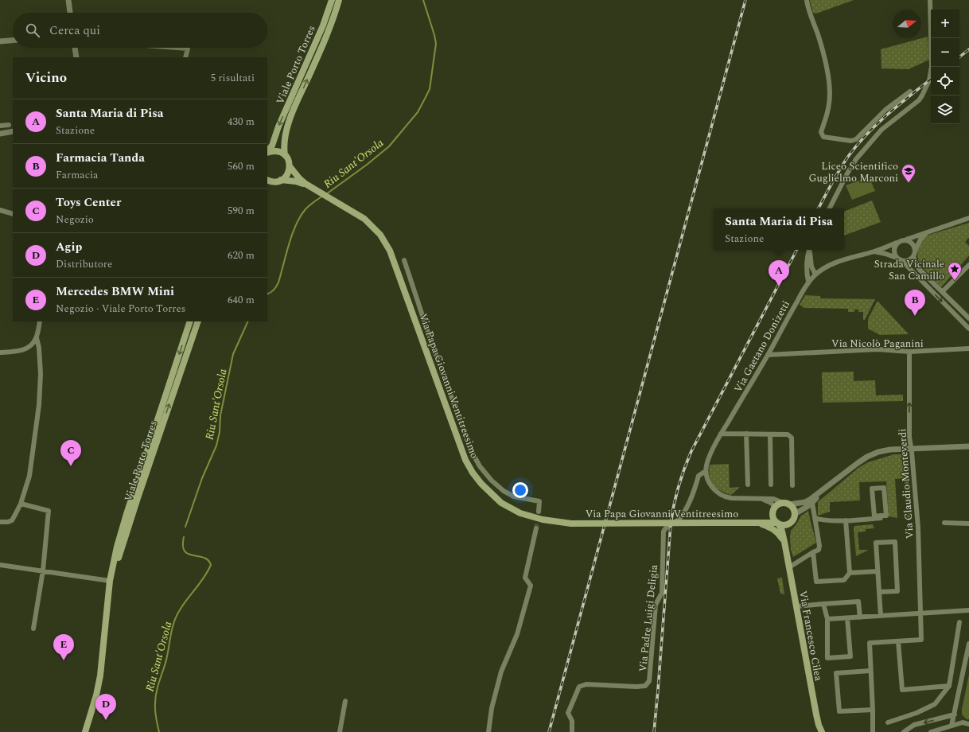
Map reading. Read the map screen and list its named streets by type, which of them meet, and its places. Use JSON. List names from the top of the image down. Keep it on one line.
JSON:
{"streets":{"main road":["Viale Porto Torres","Via Papa Giovanni Ventitreesimo","Via Francesco Cilea"],"street":["Via Nicolò Paganini","Via Gaetano Donizetti","Via Claudio Monteverdi","Via Padre Luigi Deligia"]},"crossings":[["Viale Porto Torres","Via Papa Giovanni Ventitreesimo"],["Via Nicolò Paganini","Via Gaetano Donizetti"],["Via Nicolò Paganini","Via Claudio Monteverdi"],["Via Gaetano Donizetti","Via Padre Luigi Deligia"],["Via Papa Giovanni Ventitreesimo","Via Francesco Cilea"]],"water":["Riu Sant'Orsola"],"places":{"school or university":["Liceo Scientifico Guglielmo Marconi"],"place":["Strada Vicinale San Camillo"]},"north":"right","page":{"map_buttons":["+","−"],"search":"Cerca qui","heading":["Vicino","5 risultati"],"list":[{"mark":"A","name":"Santa Maria di Pisa","note":"Stazione","value":"430 m"},{"mark":"B","name":"Farmacia Tanda","note":"Farmacia","value":"560 m"},{"mark":"C","name":"Toys Center","note":"Negozio","value":"590 m"},{"mark":"D","name":"Agip","note":"Distributore","value":"620 m"},{"mark":"E","name":"Mercedes BMW Mini","note":"Negozio · Viale Porto Torres","value":"640 m"}],"popup":["Santa Maria di Pisa","Stazione"],"pins":["A","B","C","E","D"]}}
